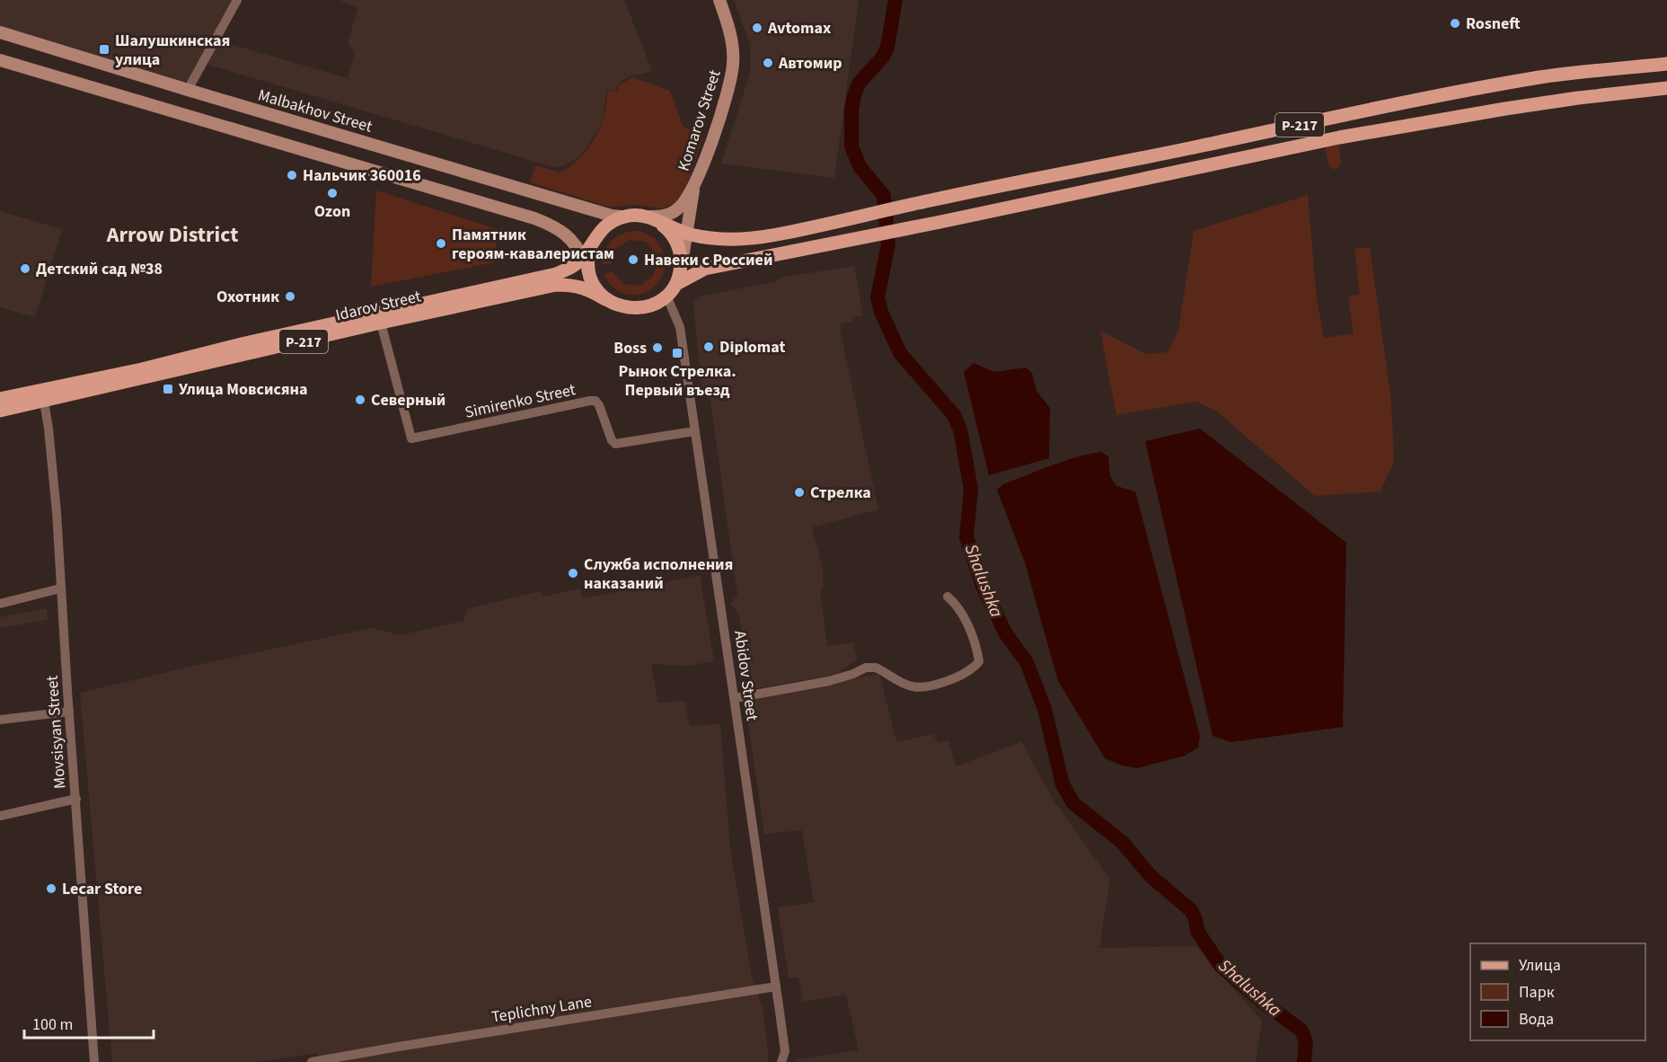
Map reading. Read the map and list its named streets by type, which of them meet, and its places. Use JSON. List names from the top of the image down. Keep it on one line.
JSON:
{"streets":{"main road":["Malbakhov Street","Komarov Street","Р-217","Idarov Street"],"street":["Simirenko Street","Abidov Street","Movsisyan Street","Teplichny Lane"]},"crossings":[["Malbakhov Street","Р-217"],["Malbakhov Street","Idarov Street"],["Malbakhov Street","Abidov Street"],["Р-217","Idarov Street"],["Р-217","Abidov Street"],["Idarov Street","Simirenko Street"],["Idarov Street","Abidov Street"],["Idarov Street","Movsisyan Street"],["Simirenko Street","Abidov Street"],["Abidov Street","Teplichny Lane"]],"districts":["Arrow District"],"water":["Shalushka"],"places":{"other":["Rosneft","Avtomax","Автомир","Нальчик 360016","Ozon","Памятник героям-кавалеристам","Навеки с Россией","Детский сад №38","Охотник","Diplomat","Boss","Северный","Стрелка","Служба исполнения наказаний","Lecar Store"],"transit":["Шалушкинская улица","Рынок Стрелка. Первый въезд","Улица Мовсисяна"]},"legend":["Улица","Парк","Вода"],"scale_bar":"100 m"}
